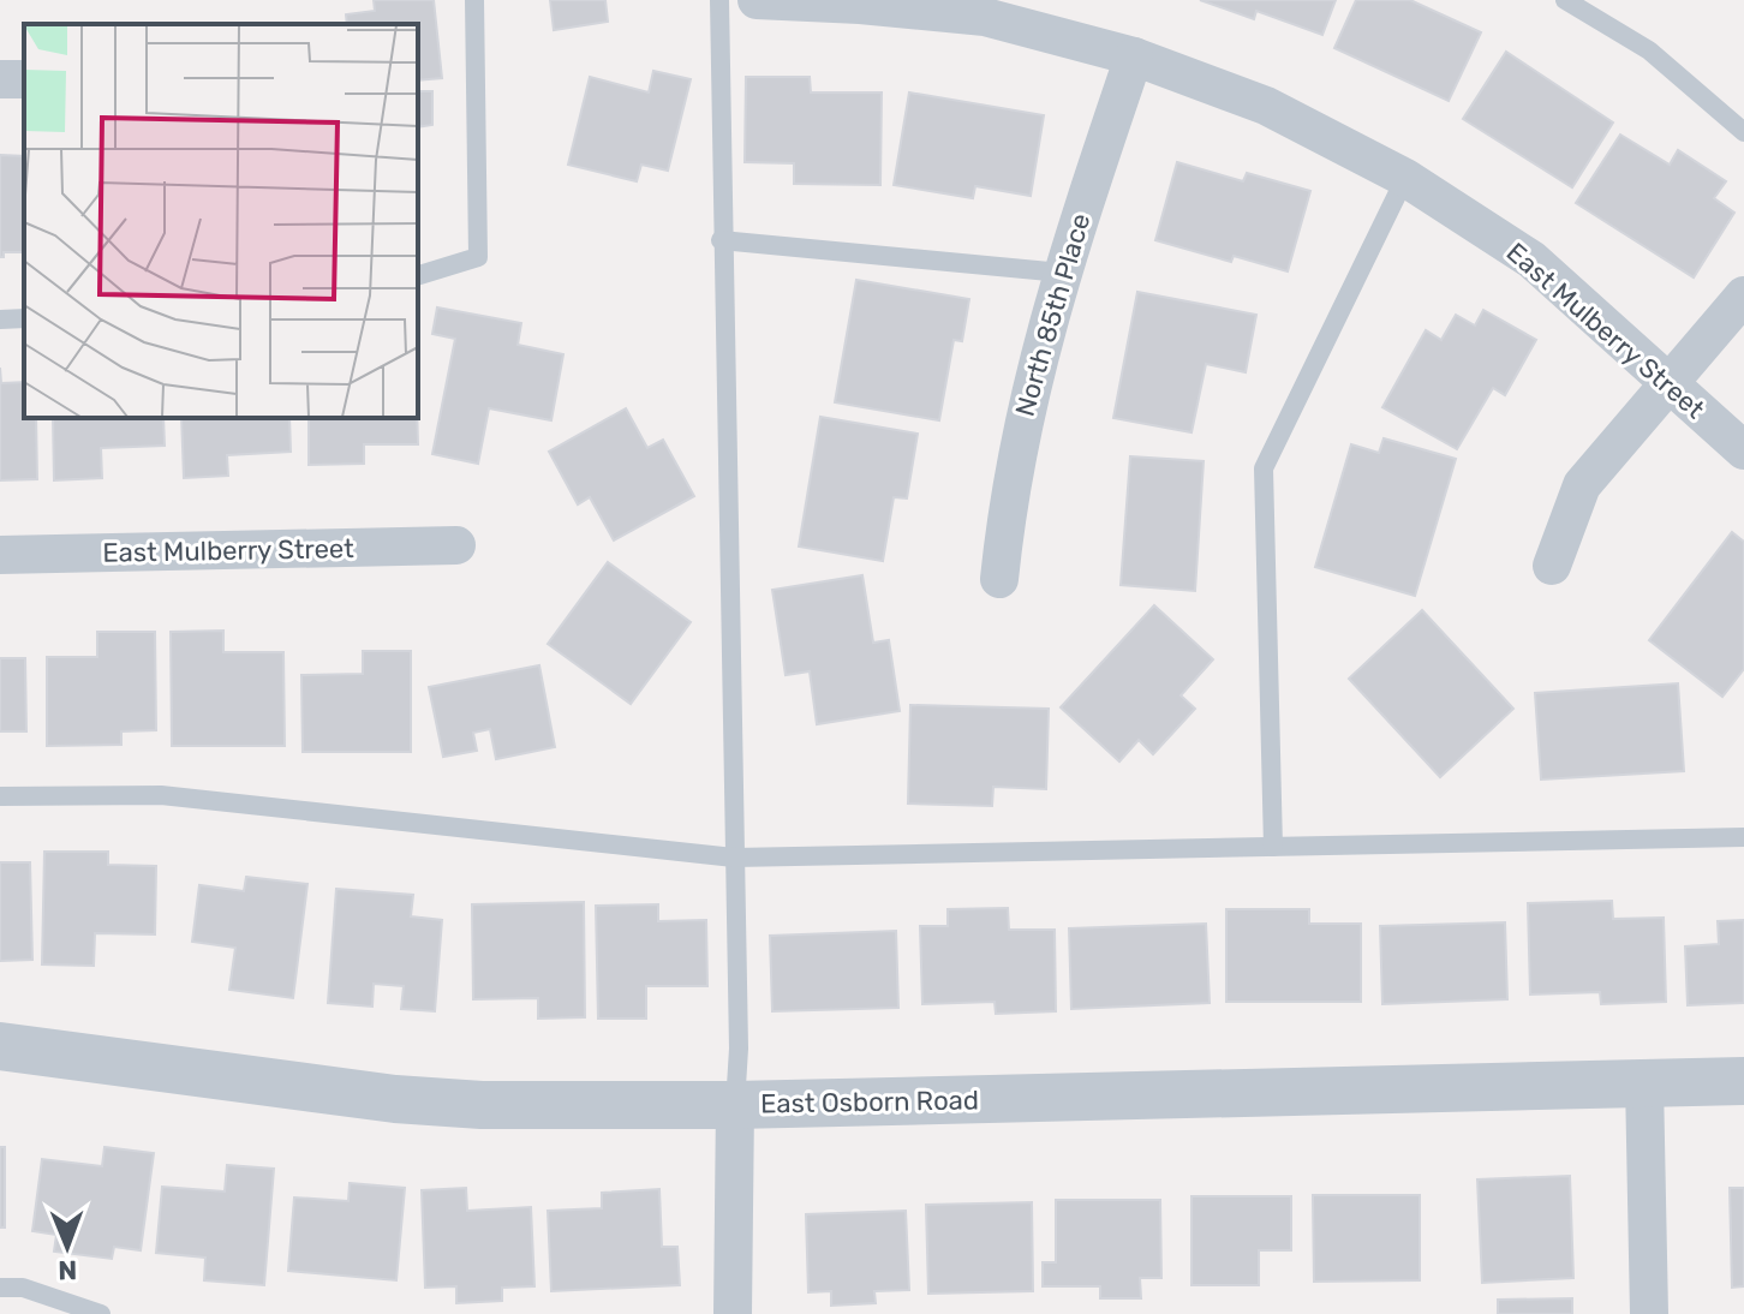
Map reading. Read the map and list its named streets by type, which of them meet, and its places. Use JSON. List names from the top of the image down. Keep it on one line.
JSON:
{"streets":{"street":["North 85th Place","East Mulberry Street","East Osborn Road"]},"crossings":[["North 85th Place","East Mulberry Street"]],"north":"bottom"}
